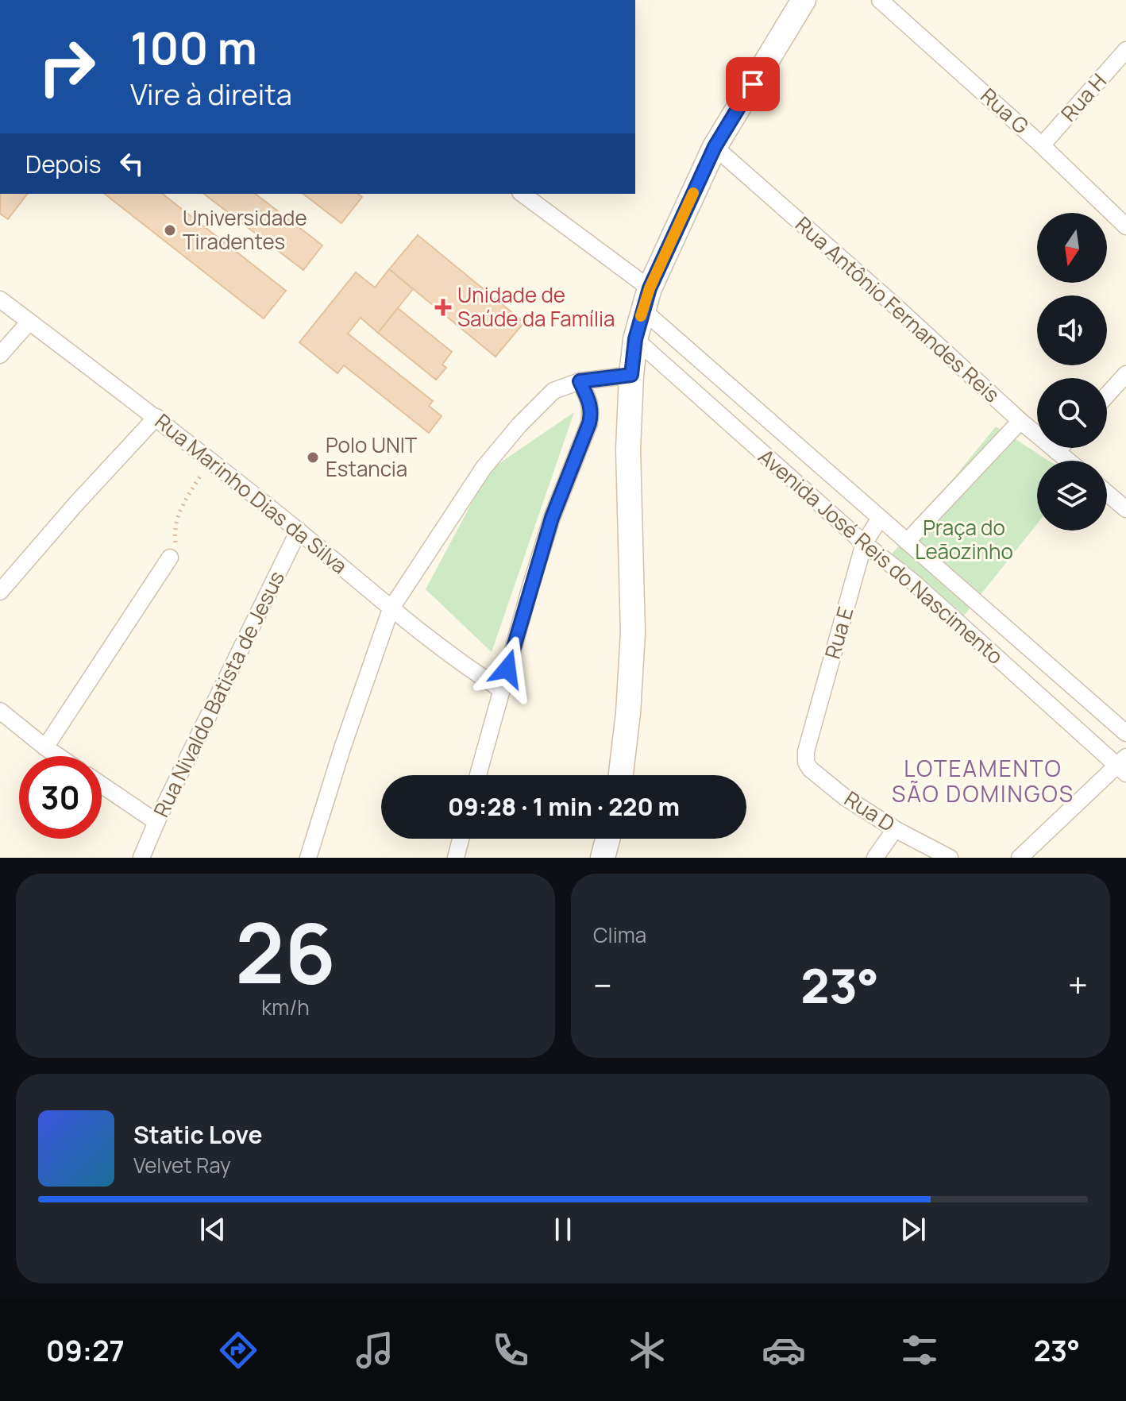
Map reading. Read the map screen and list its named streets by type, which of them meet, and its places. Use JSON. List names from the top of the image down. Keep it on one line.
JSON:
{"streets":{"street":["Rua H","Rua G","Rua Antônio Fernandes Reis","Rua Marinho Dias da Silva","Avenida José Reis do Nascimento","Rua E","Rua Nivaldo Batista de Jesus","Rua D"]},"crossings":[["Rua H","Rua G"],["Rua Marinho Dias da Silva","Rua Nivaldo Batista de Jesus"],["Avenida José Reis do Nascimento","Rua E"],["Rua E","Rua D"]],"districts":["LOTEAMENTO SÃO DOMINGOS"],"parks":["Praça do Leãozinho"],"places":{"other":["Universidade Tiradentes","Polo UNIT Estancia"],"health":["Unidade de Saúde da Família"]},"north":"bottom","page":{"turn":["100 m","Vire à direita"],"then":"Depois","limit":"30","trip":"09:28 · 1 min · 220 m","tile":[["26","km/h"],"Clima"],"heat":["−","23°","+"],"song":["Static Love","Velvet Ray"],"tabs":["09:27","23°"]}}
